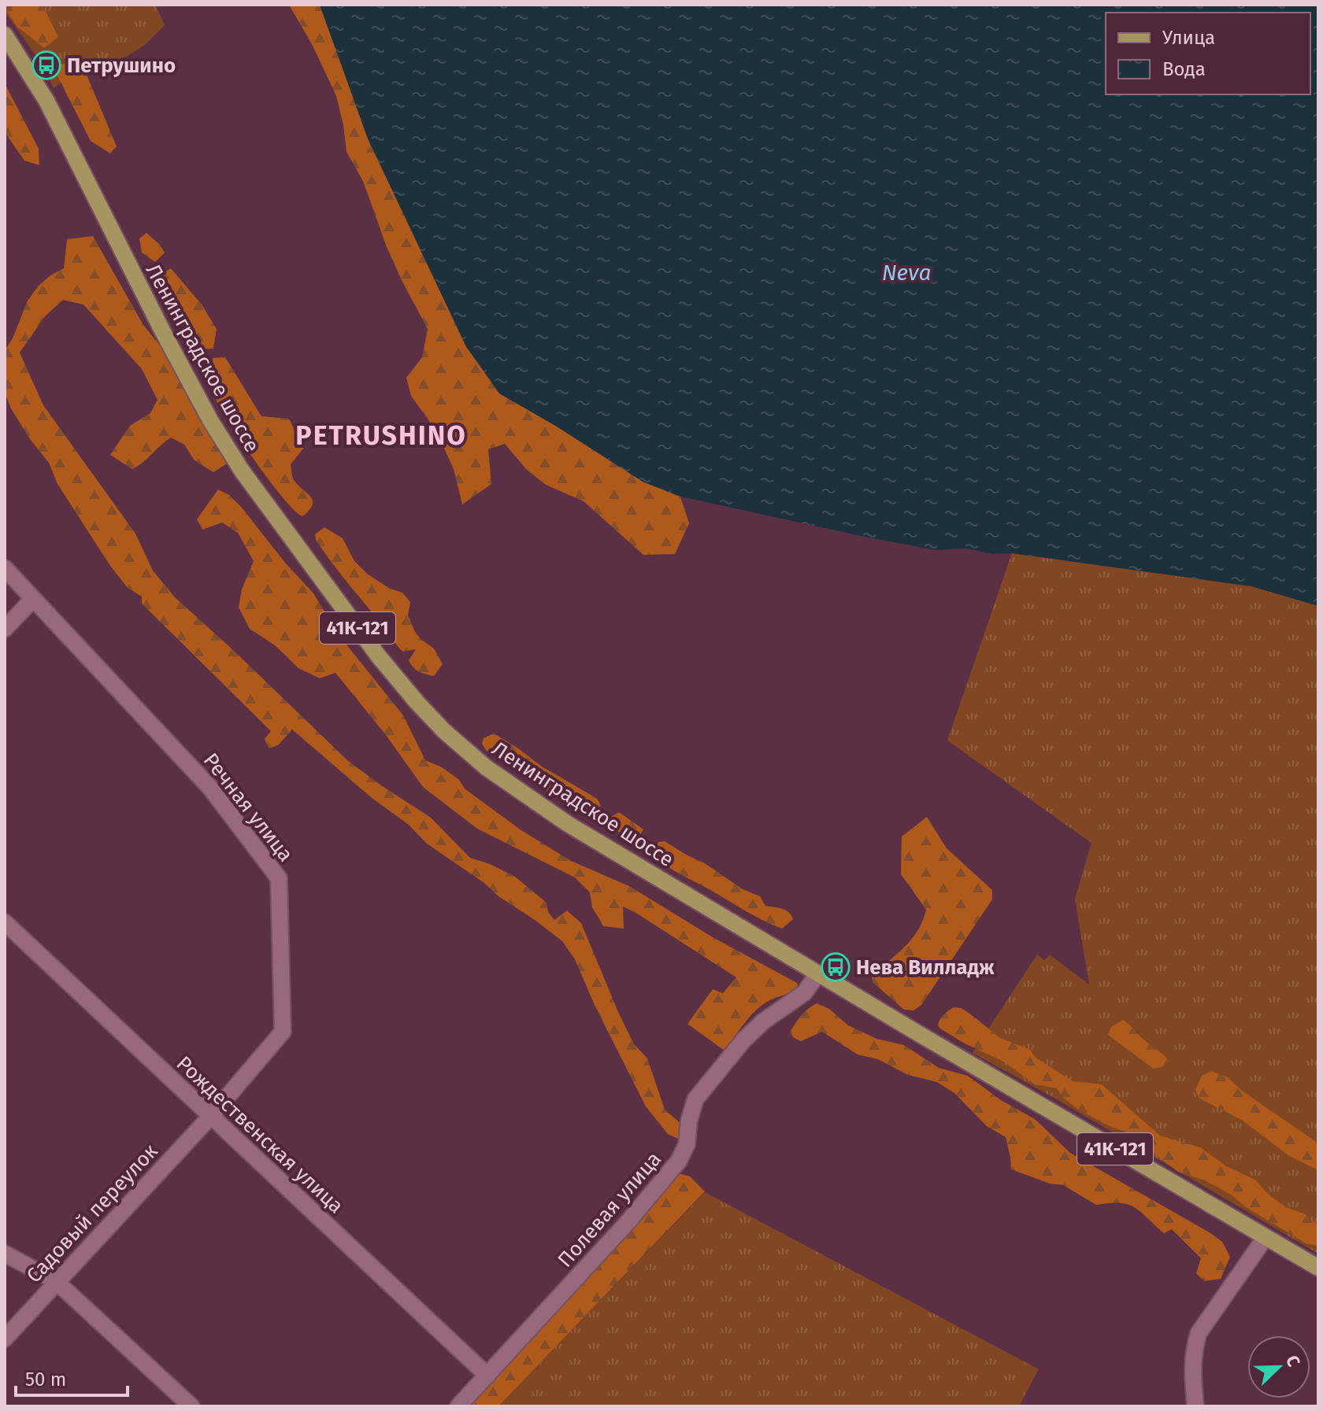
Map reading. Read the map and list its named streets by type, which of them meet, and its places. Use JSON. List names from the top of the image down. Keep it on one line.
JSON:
{"streets":{"main road":["Ленинградское шоссе","41К-121"],"street":["Речная улица","Рождественская улица","Полевая улица","Садовый переулок"]},"crossings":[["Ленинградское шоссе","Полевая улица"],["Речная улица","Рождественская улица"],["Речная улица","Садовый переулок"],["Рождественская улица","Полевая улица"],["Рождественская улица","Садовый переулок"]],"districts":["PETRUSHINO"],"water":["Neva"],"places":{"bus stop":["Петрушино","Нева Вилладж"]},"legend":["Улица","Вода"],"scale_bar":"50 m","north":"top right"}
